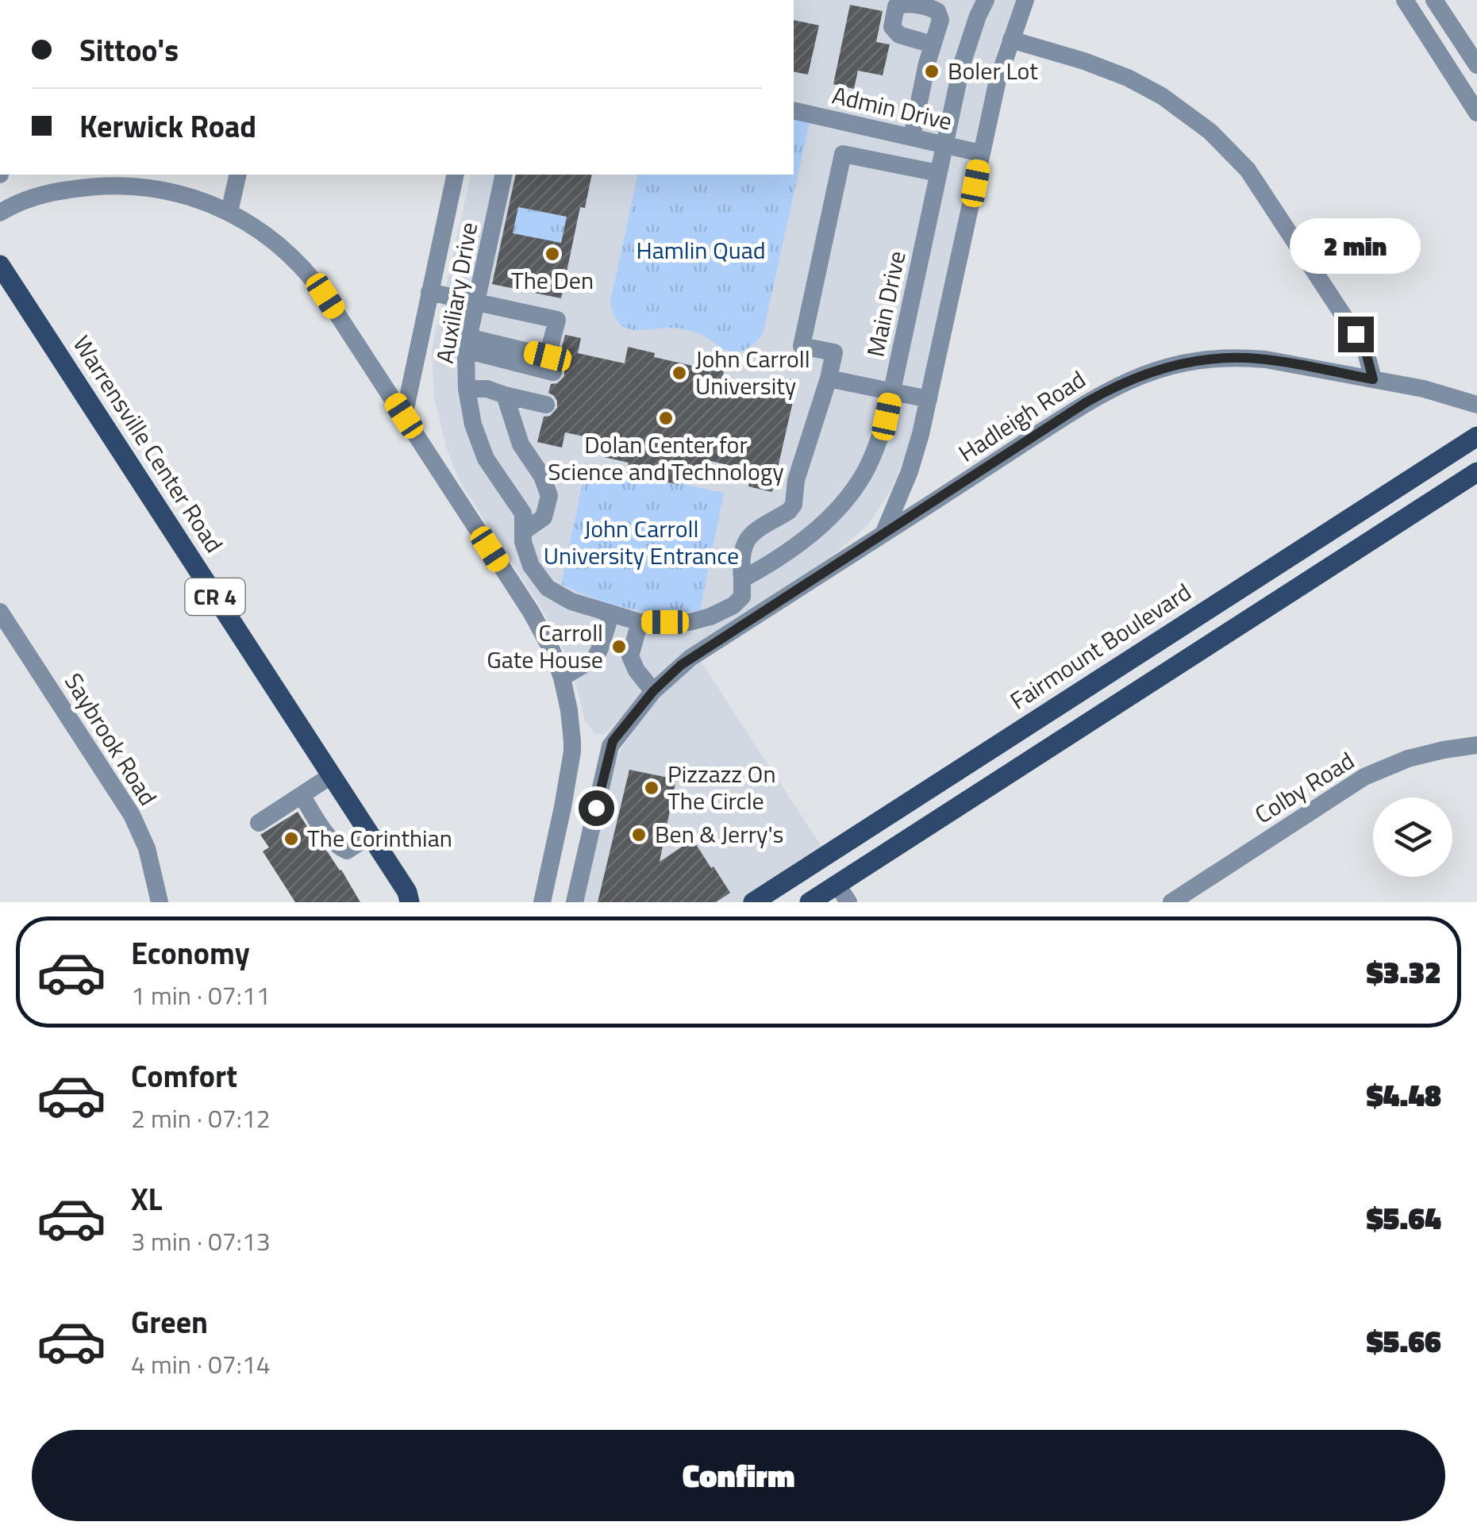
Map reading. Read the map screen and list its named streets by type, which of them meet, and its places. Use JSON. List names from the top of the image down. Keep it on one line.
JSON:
{"streets":{"main road":["Warrensville Center Road","CR 4","Fairmount Boulevard"],"street":["Admin Drive","Auxiliary Drive","Main Drive","Hadleigh Road","Saybrook Road","Colby Road"]},"crossings":[["Admin Drive","Main Drive"],["Auxiliary Drive","Main Drive"]],"parks":["Hamlin Quad","John Carroll University Entrance"],"places":["Boler Lot","The Den","John Carroll University","Dolan Center for Science and Technology","Carroll Gate House","Pizzazz On The Circle","Ben & Jerry's","The Corinthian"],"page":{"banner":["Sittoo's","Kerwick Road"],"bubble":"2 min","list":[{"name":"Economy","note":"1 min · 07:11","value":"$3.32"},{"name":"Comfort","note":"2 min · 07:12","value":"$4.48"},{"name":"XL","note":"3 min · 07:13","value":"$5.64"},{"name":"Green","note":"4 min · 07:14","value":"$5.66"}],"buttons":"Confirm"}}
